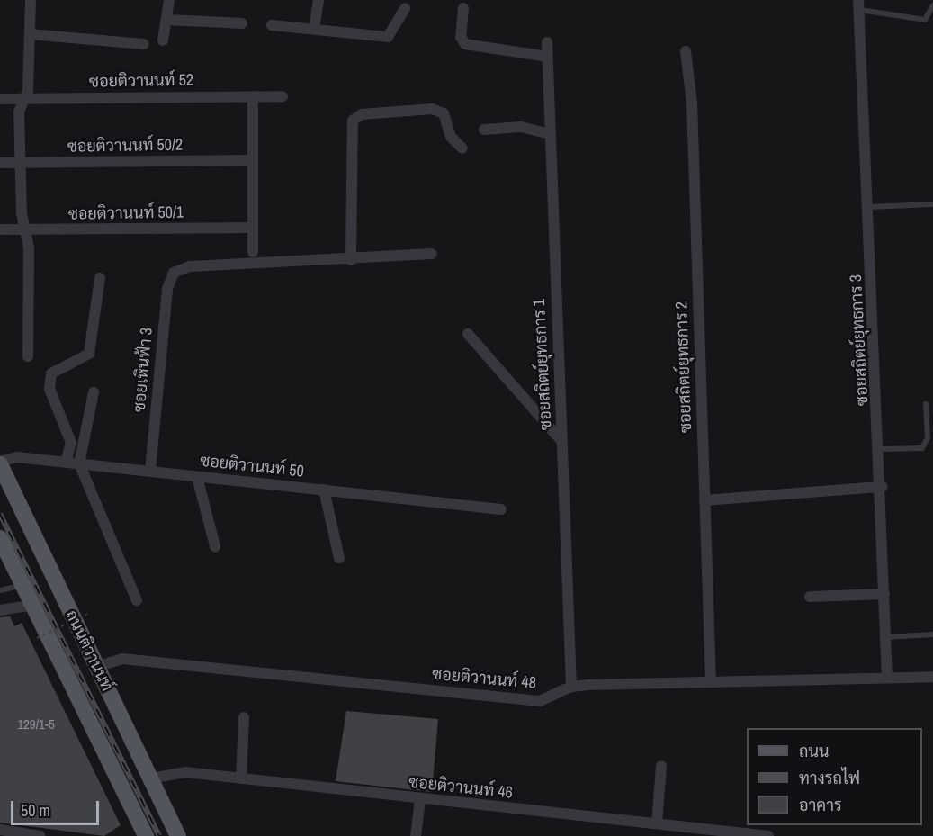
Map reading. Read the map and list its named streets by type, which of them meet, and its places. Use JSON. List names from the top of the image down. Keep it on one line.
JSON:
{"streets":{"main road":["ถนนติวานนท์"],"street":["ซอยติวานนท์ 52","ซอยติวานนท์ 50/2","ซอยติวานนท์ 50/1","ซอยสถิตย์ยุทธการ 3","ซอยสถิตย์ยุทธการ 1","ซอยสถิตย์ยุทธการ 2","ซอยเหินฟ้า 3","ซอยติวานนท์ 50","ซอยติวานนท์ 48","ซอยติวานนท์ 46"]},"crossings":[["ซอยสถิตย์ยุทธการ 3","ซอยติวานนท์ 48"],["ซอยสถิตย์ยุทธการ 1","ซอยติวานนท์ 48"],["ซอยสถิตย์ยุทธการ 2","ซอยติวานนท์ 48"],["ซอยเหินฟ้า 3","ซอยติวานนท์ 50"],["ซอยติวานนท์ 50","ถนนติวานนท์"],["ถนนติวานนท์","ซอยติวานนท์ 48"],["ถนนติวานนท์","ซอยติวานนท์ 46"]],"house_numbers":["129/1-5"],"legend":["ถนน","ทางรถไฟ","อาคาร"],"scale_bar":"50 m"}
